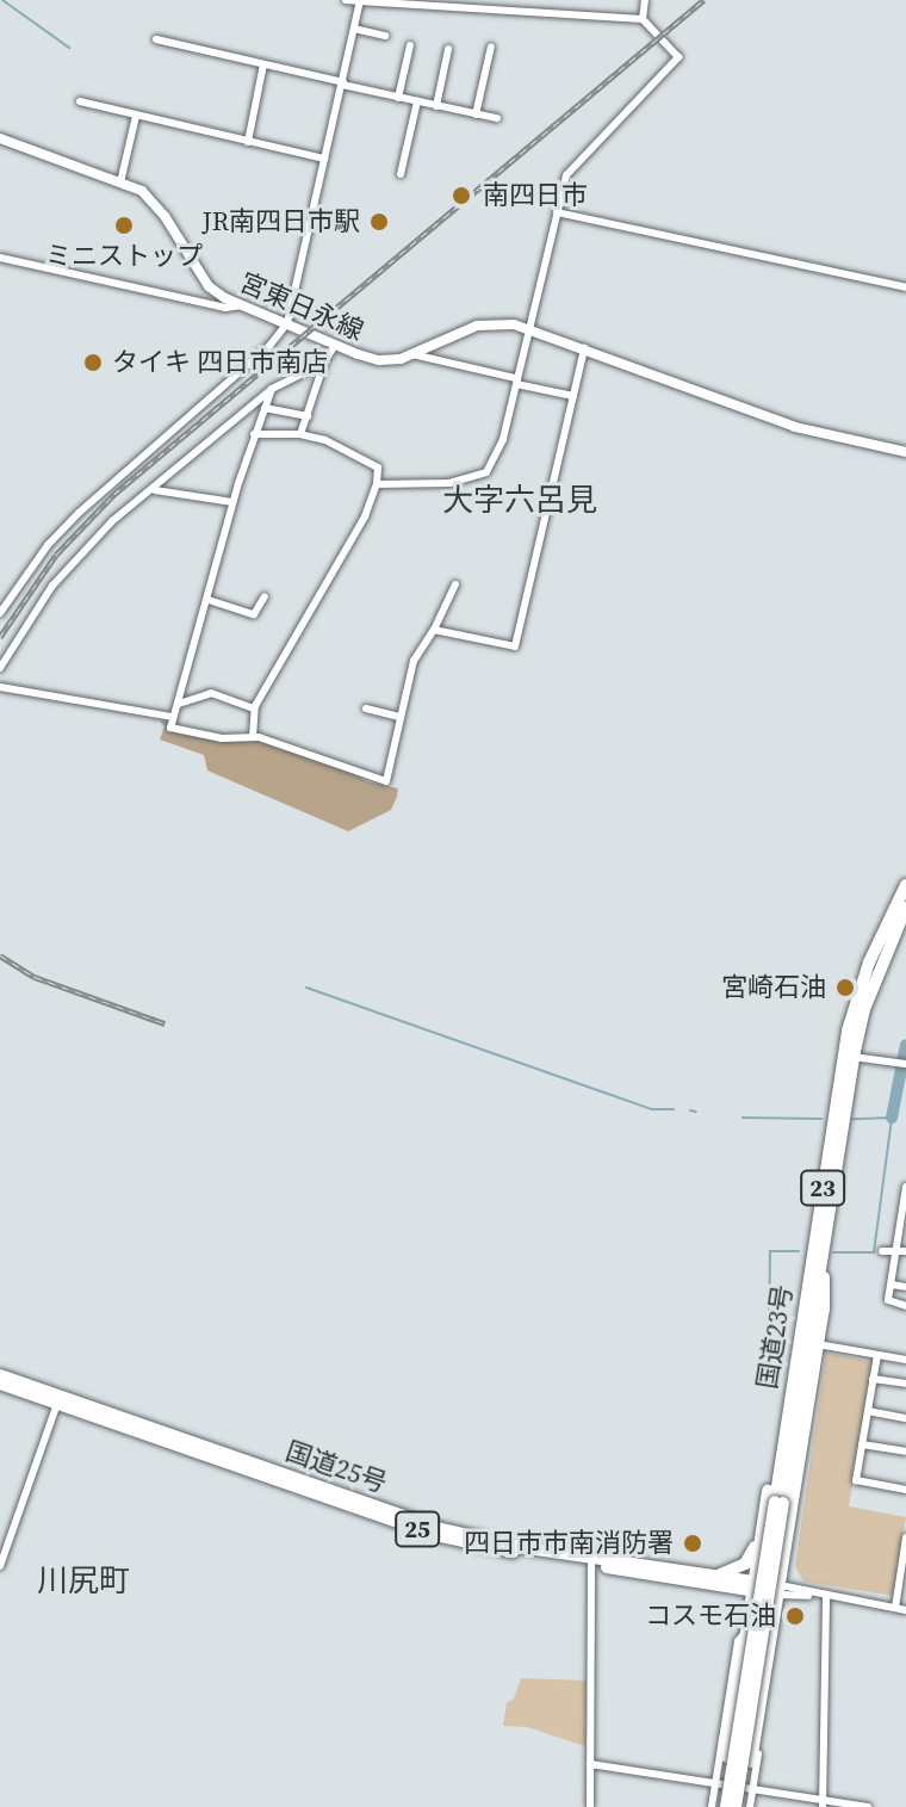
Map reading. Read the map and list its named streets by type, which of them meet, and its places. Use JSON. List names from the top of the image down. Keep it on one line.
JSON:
{"streets":{"highway":["23","国道23号","国道25号","25"],"main road":["宮東日永線"]},"districts":["大字六呂見","川尻町"],"places":["南四日市","JR南四日市駅","ミニストップ","タイキ 四日市南店","宮崎石油","四日市市南消防署","コスモ石油"]}
